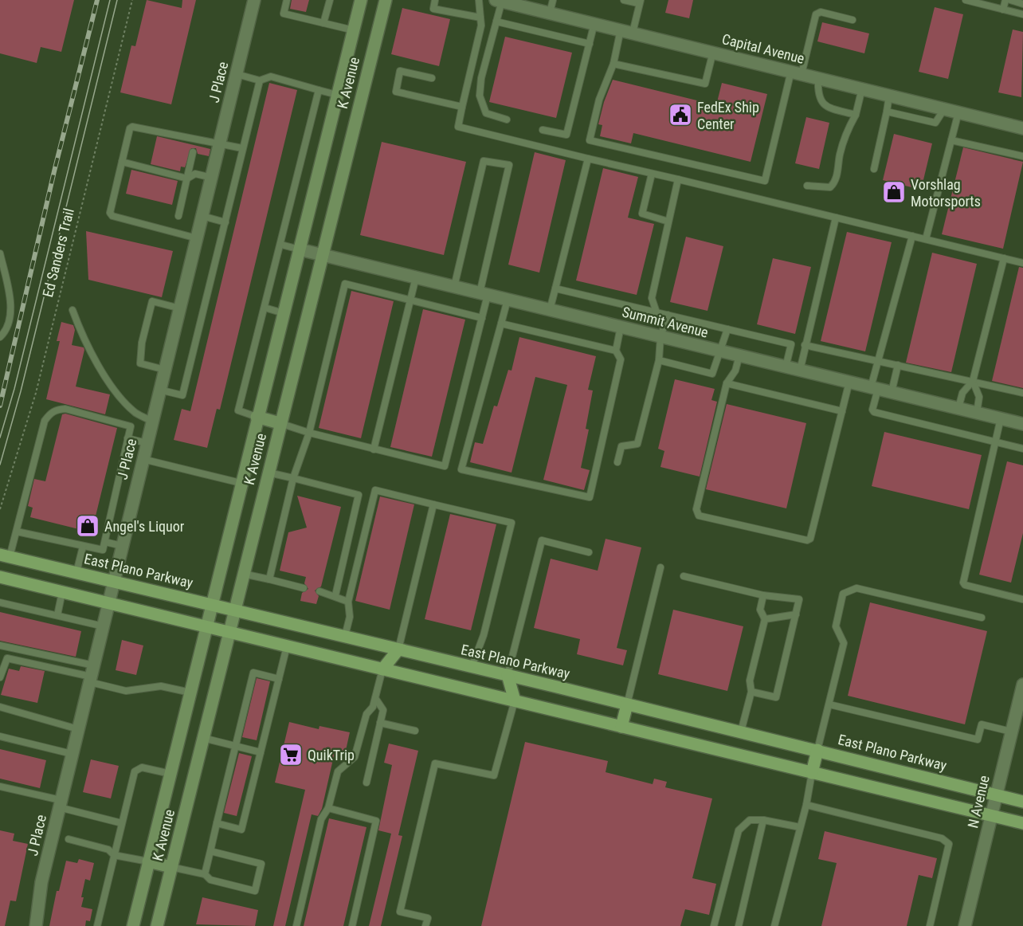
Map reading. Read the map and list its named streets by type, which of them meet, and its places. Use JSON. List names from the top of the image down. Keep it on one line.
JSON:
{"streets":{"main road":["K Avenue","East Plano Parkway"],"street":["Capital Avenue","J Place","Summit Avenue","N Avenue"],"path":["Ed Sanders Trail"]},"crossings":[["J Place","East Plano Parkway"],["K Avenue","Summit Avenue"],["K Avenue","East Plano Parkway"],["East Plano Parkway","N Avenue"]],"places":{"public building":["FedEx Ship Center"],"shop":["Vorshlag Motorsports","Angel's Liquor"],"supermarket":["QuikTrip"]}}
